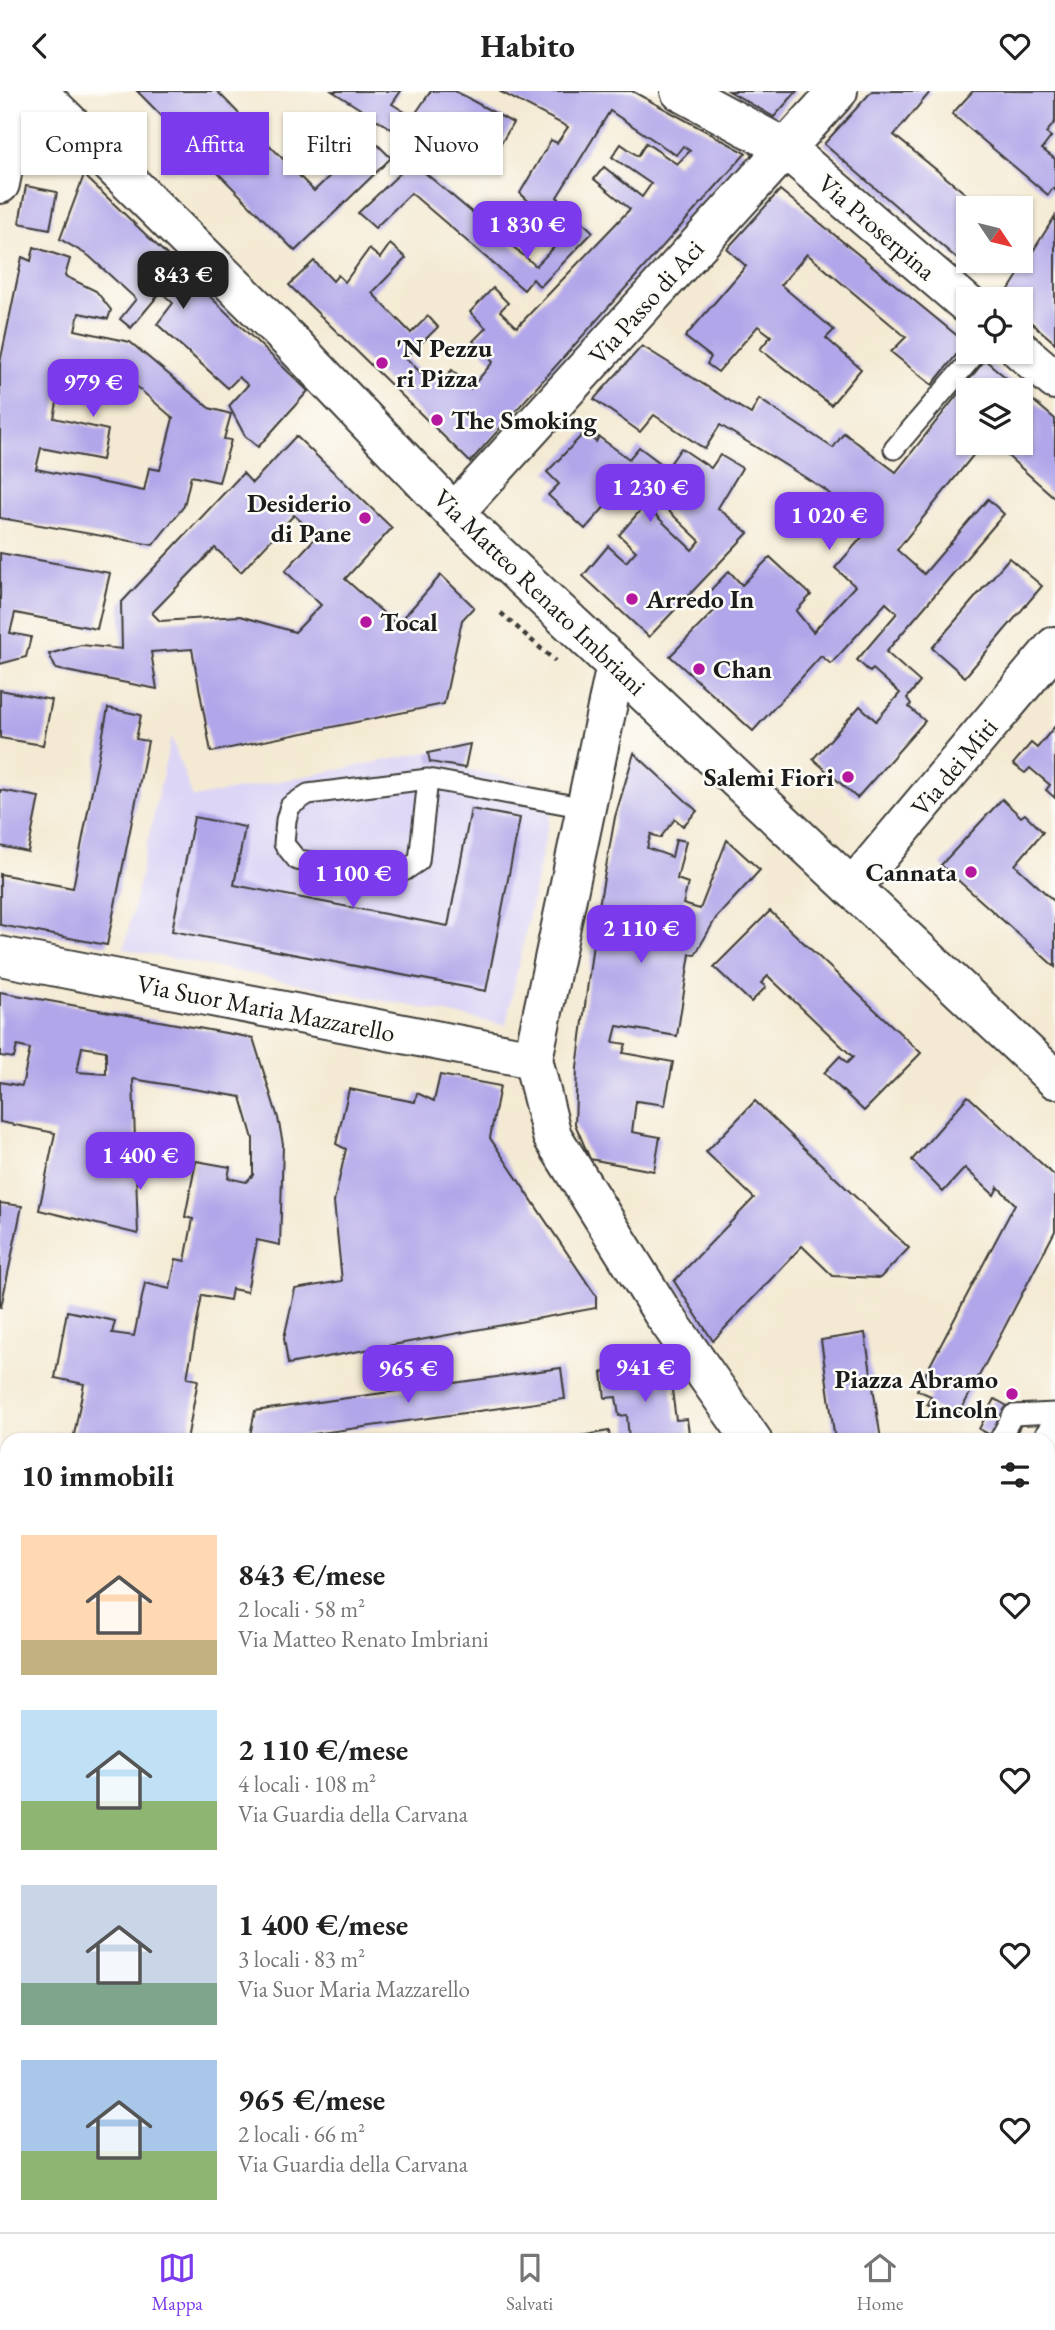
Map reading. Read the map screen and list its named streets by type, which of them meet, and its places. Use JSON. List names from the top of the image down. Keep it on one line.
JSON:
{"streets":{"street":["Via Proserpina","Via Passo di Aci","Via Matteo Renato Imbriani","Via dei Miti","Via Suor Maria Mazzarello"]},"crossings":[["Via Proserpina","Via Passo di Aci"],["Via Passo di Aci","Via Matteo Renato Imbriani"],["Via Matteo Renato Imbriani","Via dei Miti"]],"places":["'N Pezzu ri Pizza","The Smoking","Desiderio di Pane","Arredo In","Tocal","Chan","Salemi Fiori","Cannata","Piazza Abramo Lincoln"],"north":"bottom right","page":{"header":"Habito","chip":["Compra","Affitta","Filtri","Nuovo"],"price":["1 830 €","843 €","979 €","1 230 €","1 020 €","1 100 €","2 110 €","1 400 €","941 €","965 €"],"heading":"10 immobili","list":[{"name":"843 €/mese","note":"2 locali · 58 m² · Via Matteo Renato Imbriani"},{"name":"2 110 €/mese","note":"4 locali · 108 m² · Via Guardia della Carvana"},{"name":"1 400 €/mese","note":"3 locali · 83 m² · Via Suor Maria Mazzarello"},{"name":"965 €/mese","note":"2 locali · 66 m² · Via Guardia della Carvana"}],"tabs":["Mappa","Salvati","Home"]}}
